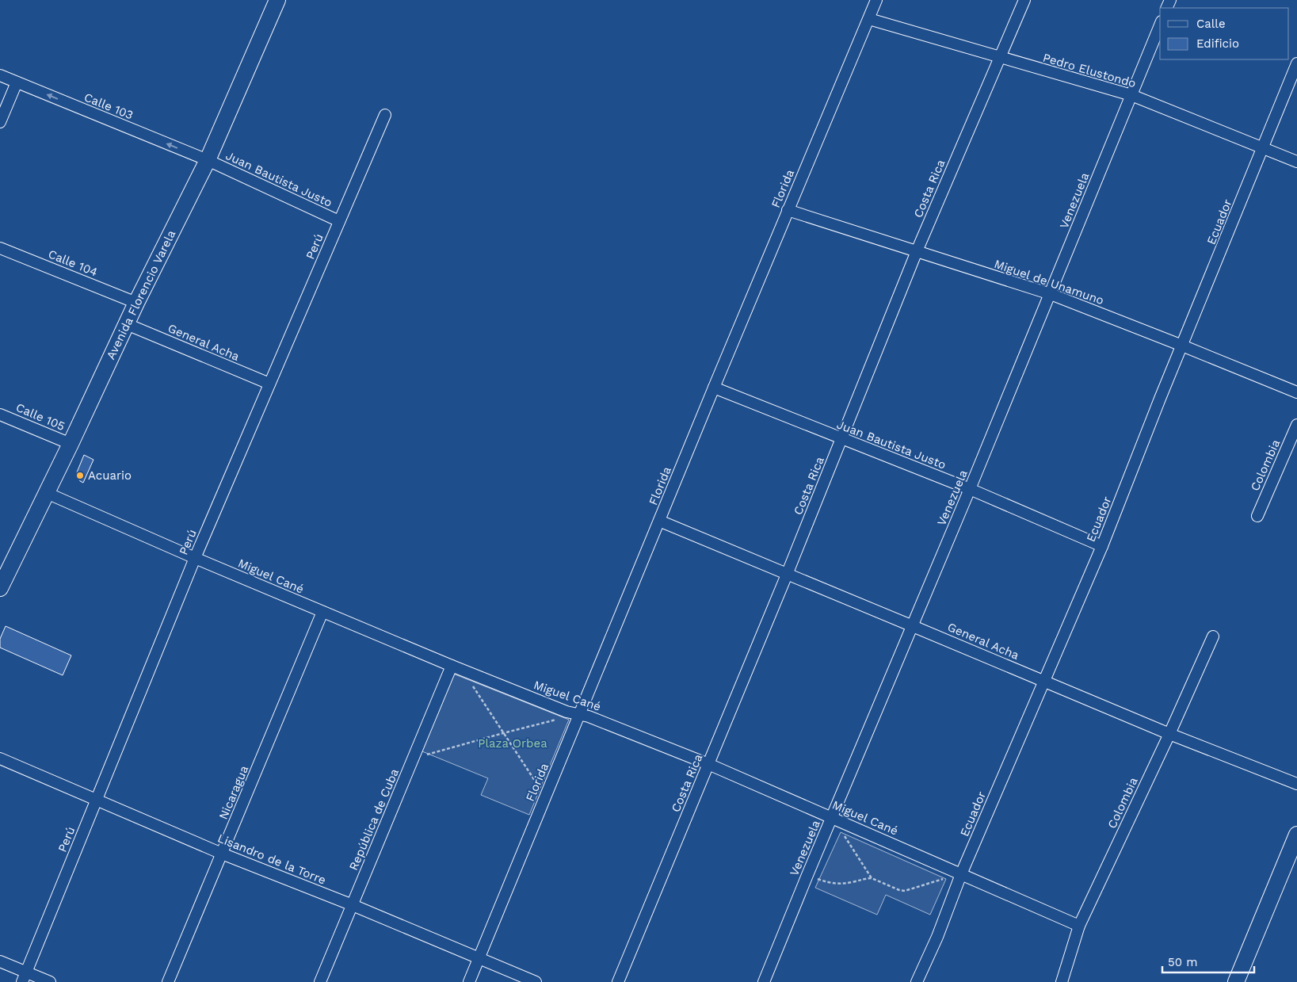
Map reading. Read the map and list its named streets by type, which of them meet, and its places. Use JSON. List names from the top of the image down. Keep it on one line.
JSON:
{"streets":{"main road":["Avenida Florencio Varela"],"street":["Pedro Elustondo","Calle 103","Juan Bautista Justo","Florida","Costa Rica","Venezuela","Ecuador","Perú","Calle 104","Miguel de Unamuno","General Acha","Calle 105","Colombia","Miguel Cané","Nicaragua","República de Cuba","Lisandro de la Torre"]},"crossings":[["Pedro Elustondo","Florida"],["Pedro Elustondo","Costa Rica"],["Pedro Elustondo","Venezuela"],["Pedro Elustondo","Ecuador"],["Calle 103","Juan Bautista Justo"],["Calle 103","Avenida Florencio Varela"],["Juan Bautista Justo","Florida"],["Juan Bautista Justo","Costa Rica"],["Juan Bautista Justo","Venezuela"],["Juan Bautista Justo","Ecuador"],["Juan Bautista Justo","Perú"],["Juan Bautista Justo","Avenida Florencio Varela"],["Florida","Miguel de Unamuno"],["Florida","General Acha"],["Florida","Miguel Cané"],["Florida","Lisandro de la Torre"],["Costa Rica","Miguel de Unamuno"],["Costa Rica","General Acha"],["Costa Rica","Miguel Cané"],["Venezuela","Miguel de Unamuno"],["Venezuela","General Acha"],["Venezuela","Miguel Cané"],["Ecuador","Miguel de Unamuno"],["Ecuador","General Acha"],["Ecuador","Miguel Cané"],["Perú","General Acha"],["Perú","Miguel Cané"],["Perú","Lisandro de la Torre"],["Calle 104","Avenida Florencio Varela"],["Avenida Florencio Varela","General Acha"],["Avenida Florencio Varela","Calle 105"],["Avenida Florencio Varela","Miguel Cané"],["General Acha","Colombia"],["Colombia","Miguel Cané"],["Miguel Cané","Nicaragua"],["Miguel Cané","República de Cuba"],["Nicaragua","Lisandro de la Torre"],["República de Cuba","Lisandro de la Torre"]],"one_way":["Calle 103"],"parks":["Plaza Orbea"],"places":["Acuario"],"legend":["Calle","Edificio"],"scale_bar":"50 m"}
